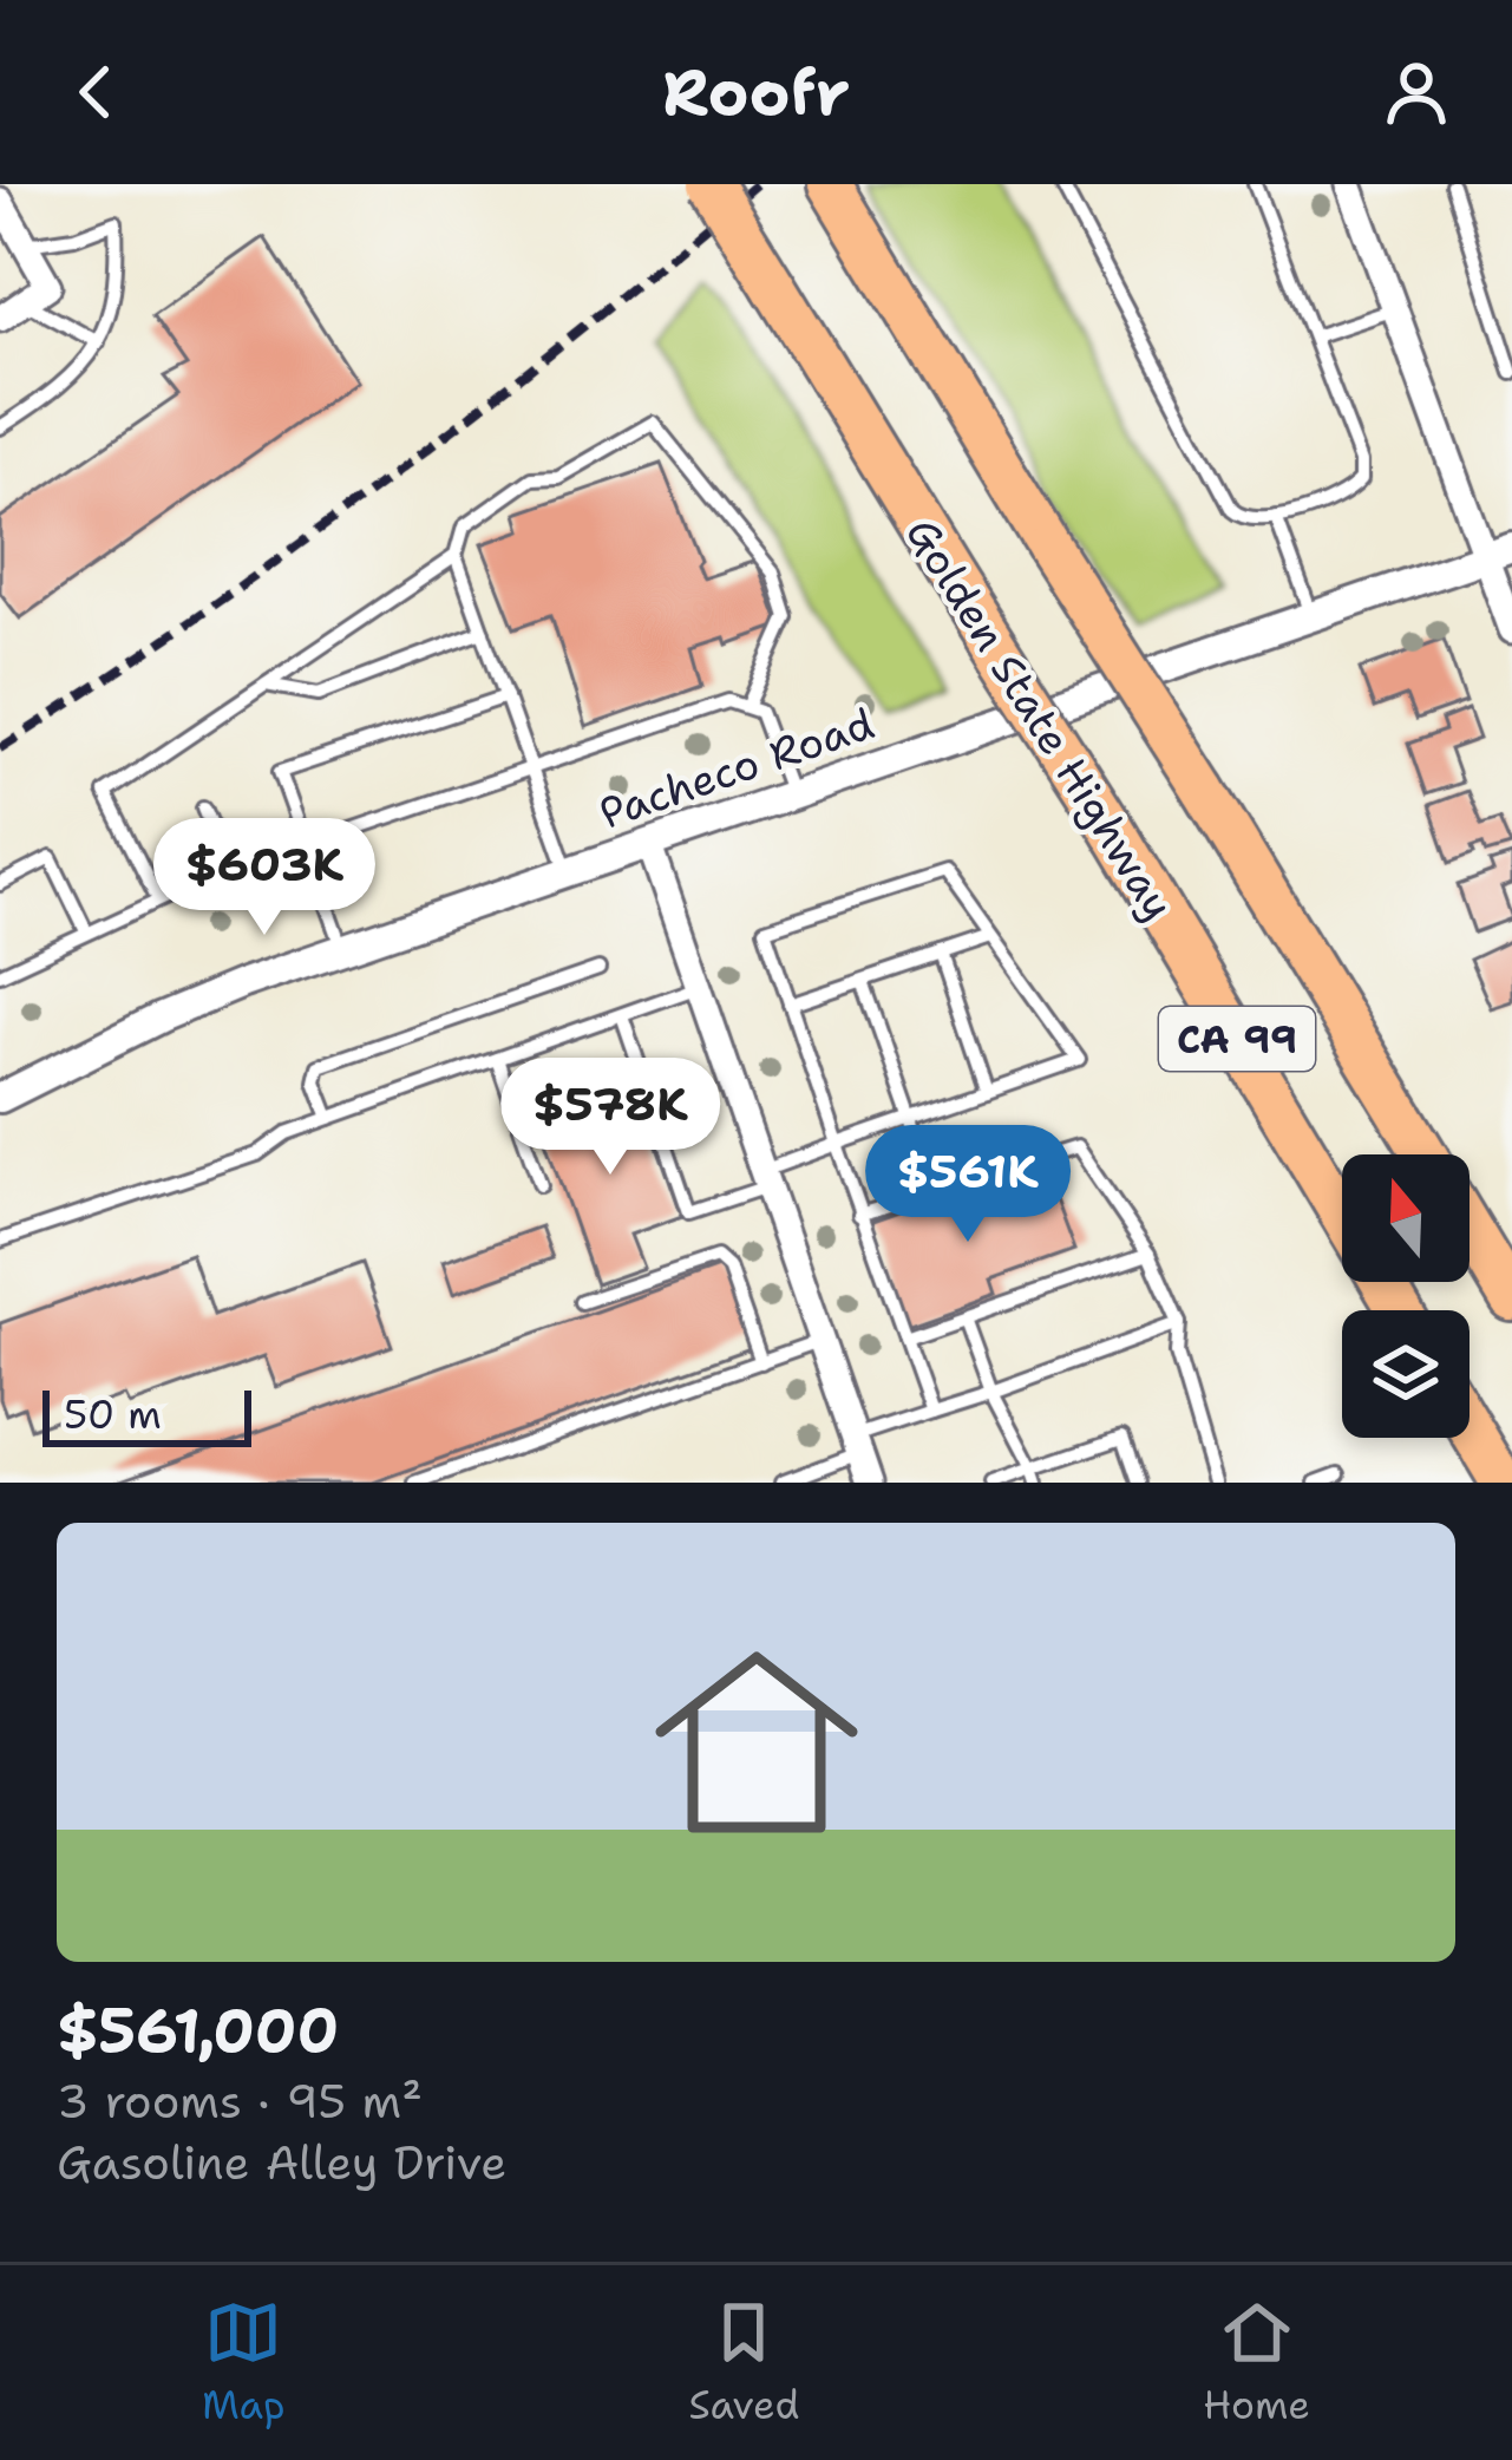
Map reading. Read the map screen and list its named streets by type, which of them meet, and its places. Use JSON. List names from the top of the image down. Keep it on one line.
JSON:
{"streets":{"highway":["Golden State Highway","CA 99"],"street":["Pacheco Road"]},"scale_bar":"50 m","north":"top","page":{"header":"Roofr","price":["$603K","$578K","$561K"],"scale":"50 m","list":[{"name":"$561,000","note":"3 rooms · 95 m² · Gasoline Alley Drive"}],"tabs":["Map","Saved","Home"]}}
